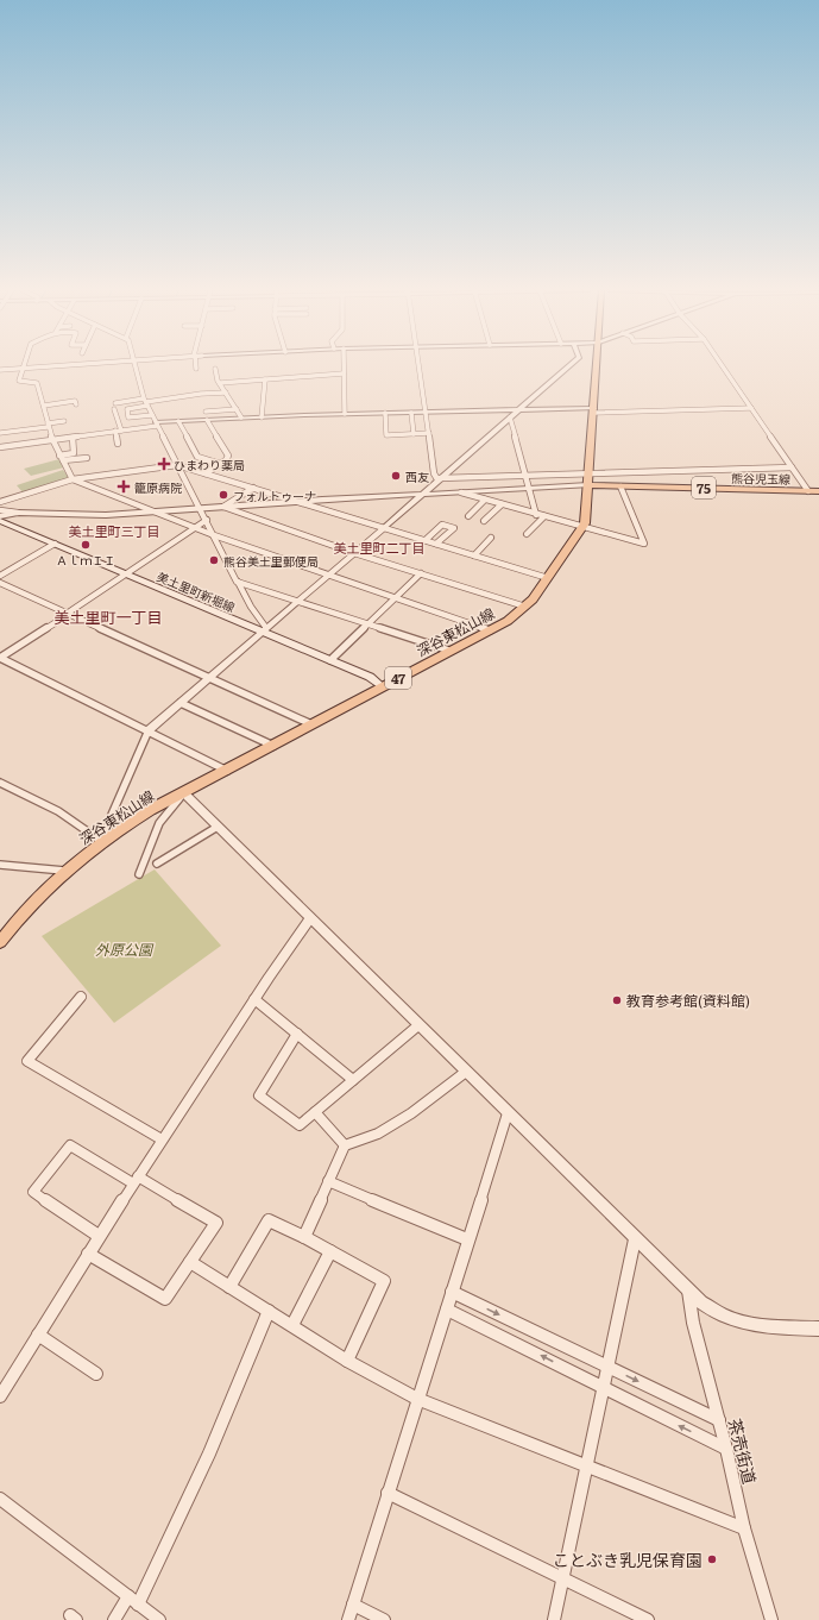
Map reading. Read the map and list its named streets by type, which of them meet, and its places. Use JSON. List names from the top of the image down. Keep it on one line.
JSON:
{"streets":{"main road":["熊谷児玉線","75","美土里町新堀線","深谷東松山線","47"],"street":["茶売街道"]},"crossings":[["熊谷児玉線","深谷東松山線"],["美土里町新堀線","深谷東松山線"]],"districts":["美土里町三丁目","美土里町二丁目","美土里町一丁目"],"parks":["外原公園"],"places":{"health":["ひまわり薬局","籠原病院"],"other":["西友","フォルトゥーナ","ＡｌｍＩＩ","熊谷美土里郵便局","教育参考館(資料館)","ことぶき乳児保育園"]}}
